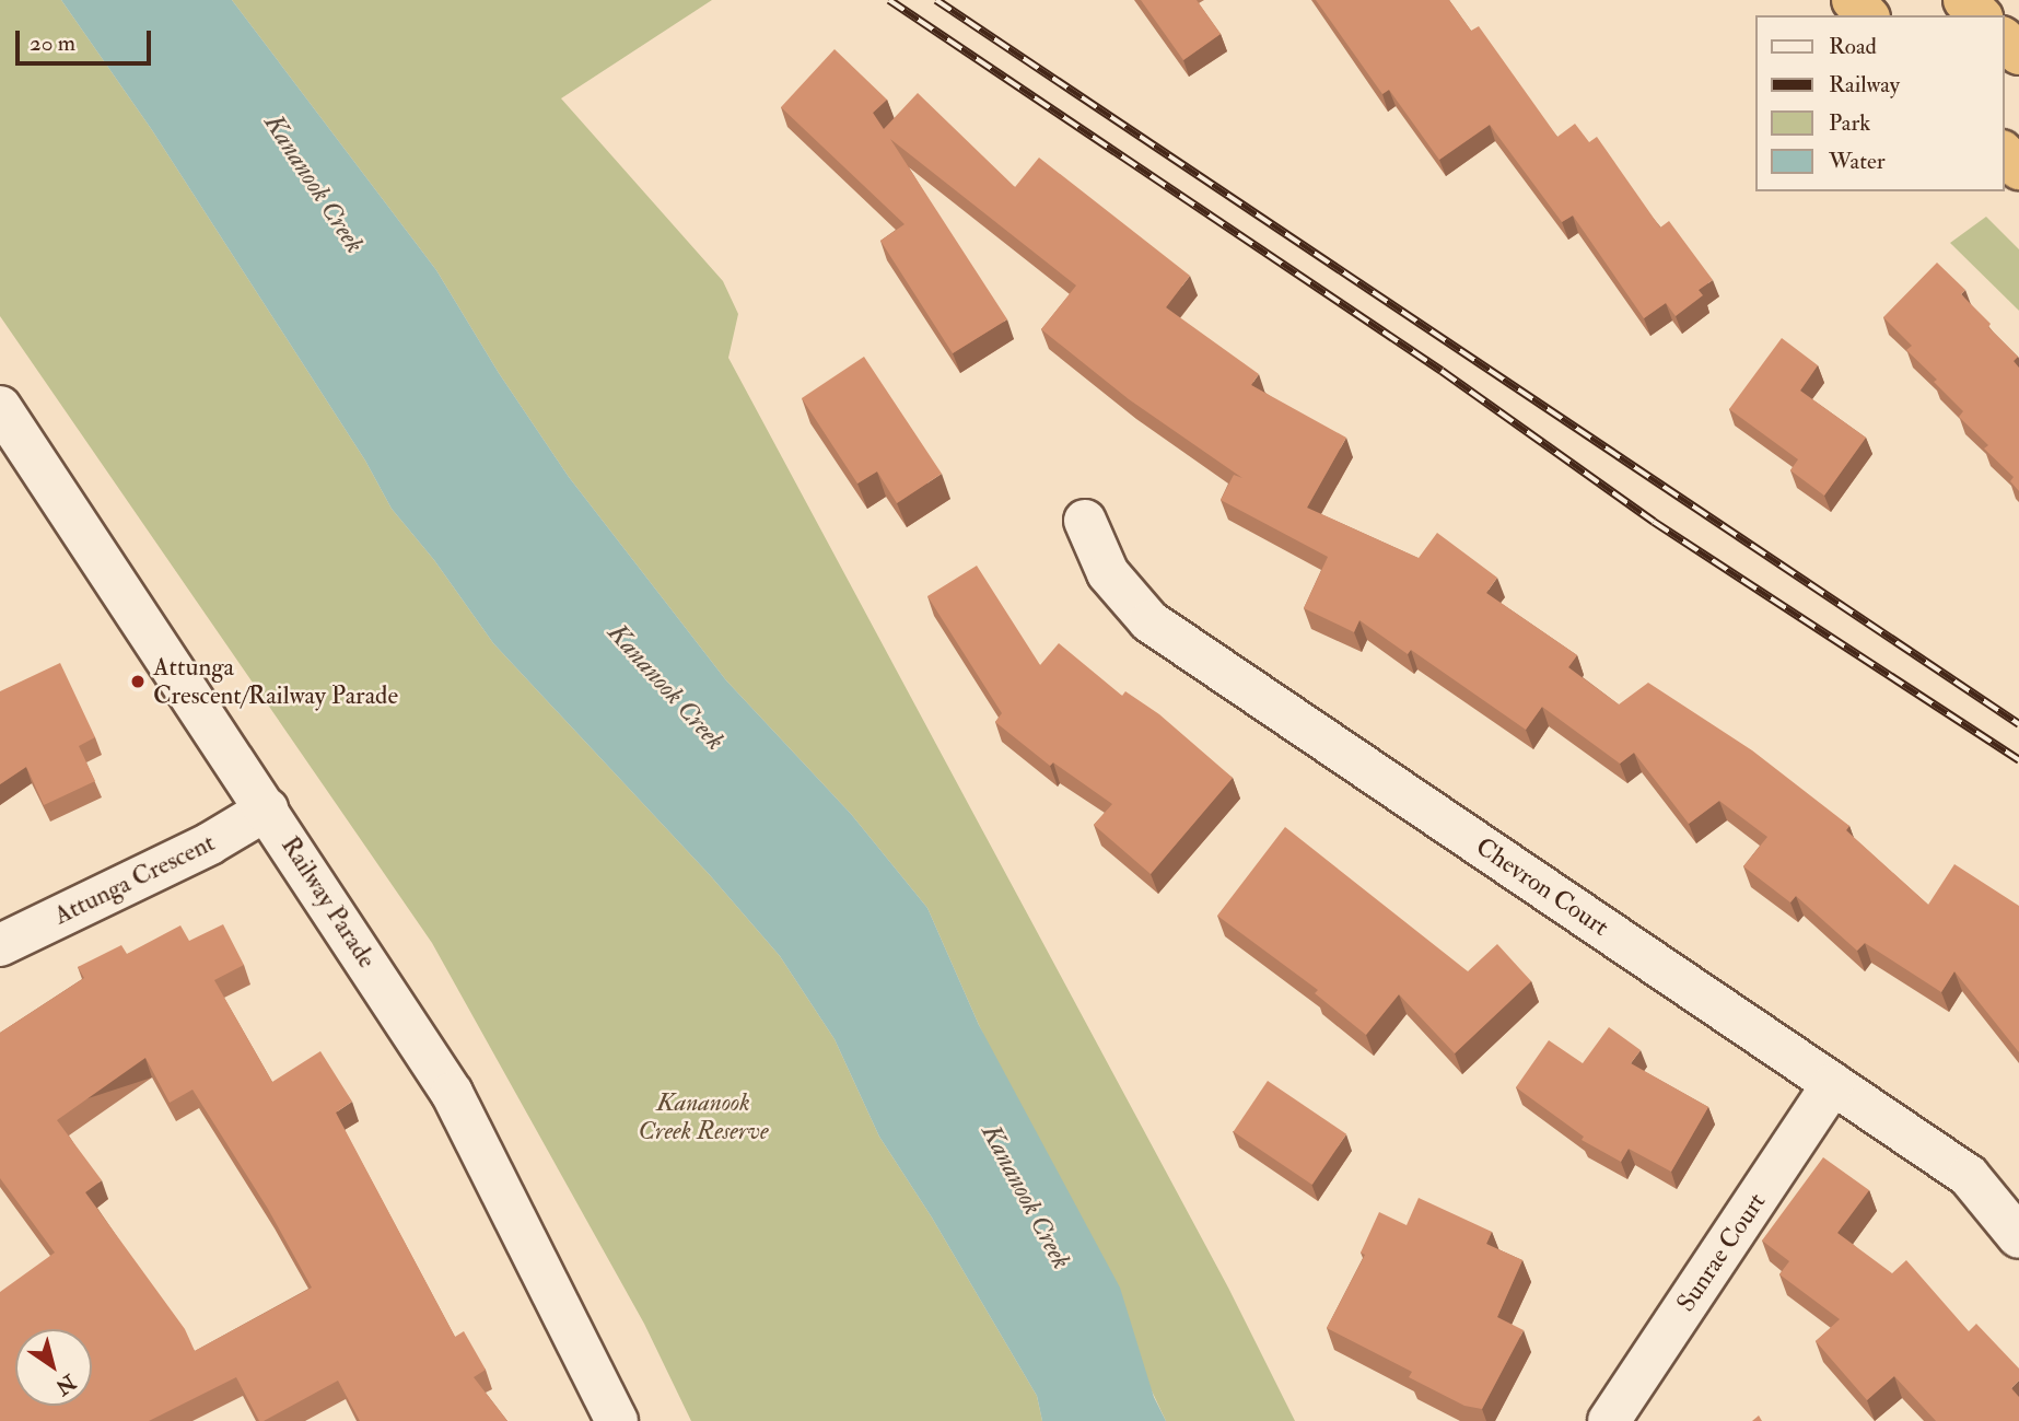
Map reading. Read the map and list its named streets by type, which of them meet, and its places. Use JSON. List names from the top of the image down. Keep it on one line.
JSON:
{"streets":{"street":["Attunga Crescent","Chevron Court","Railway Parade","Sunrae Court"]},"crossings":[["Attunga Crescent","Railway Parade"],["Chevron Court","Sunrae Court"]],"water":["Kananook Creek"],"parks":["Kananook Creek Reserve"],"places":["Attunga Crescent/Railway Parade"],"legend":["Road","Railway","Park","Water"],"scale_bar":"20 m","north":"bottom right"}
